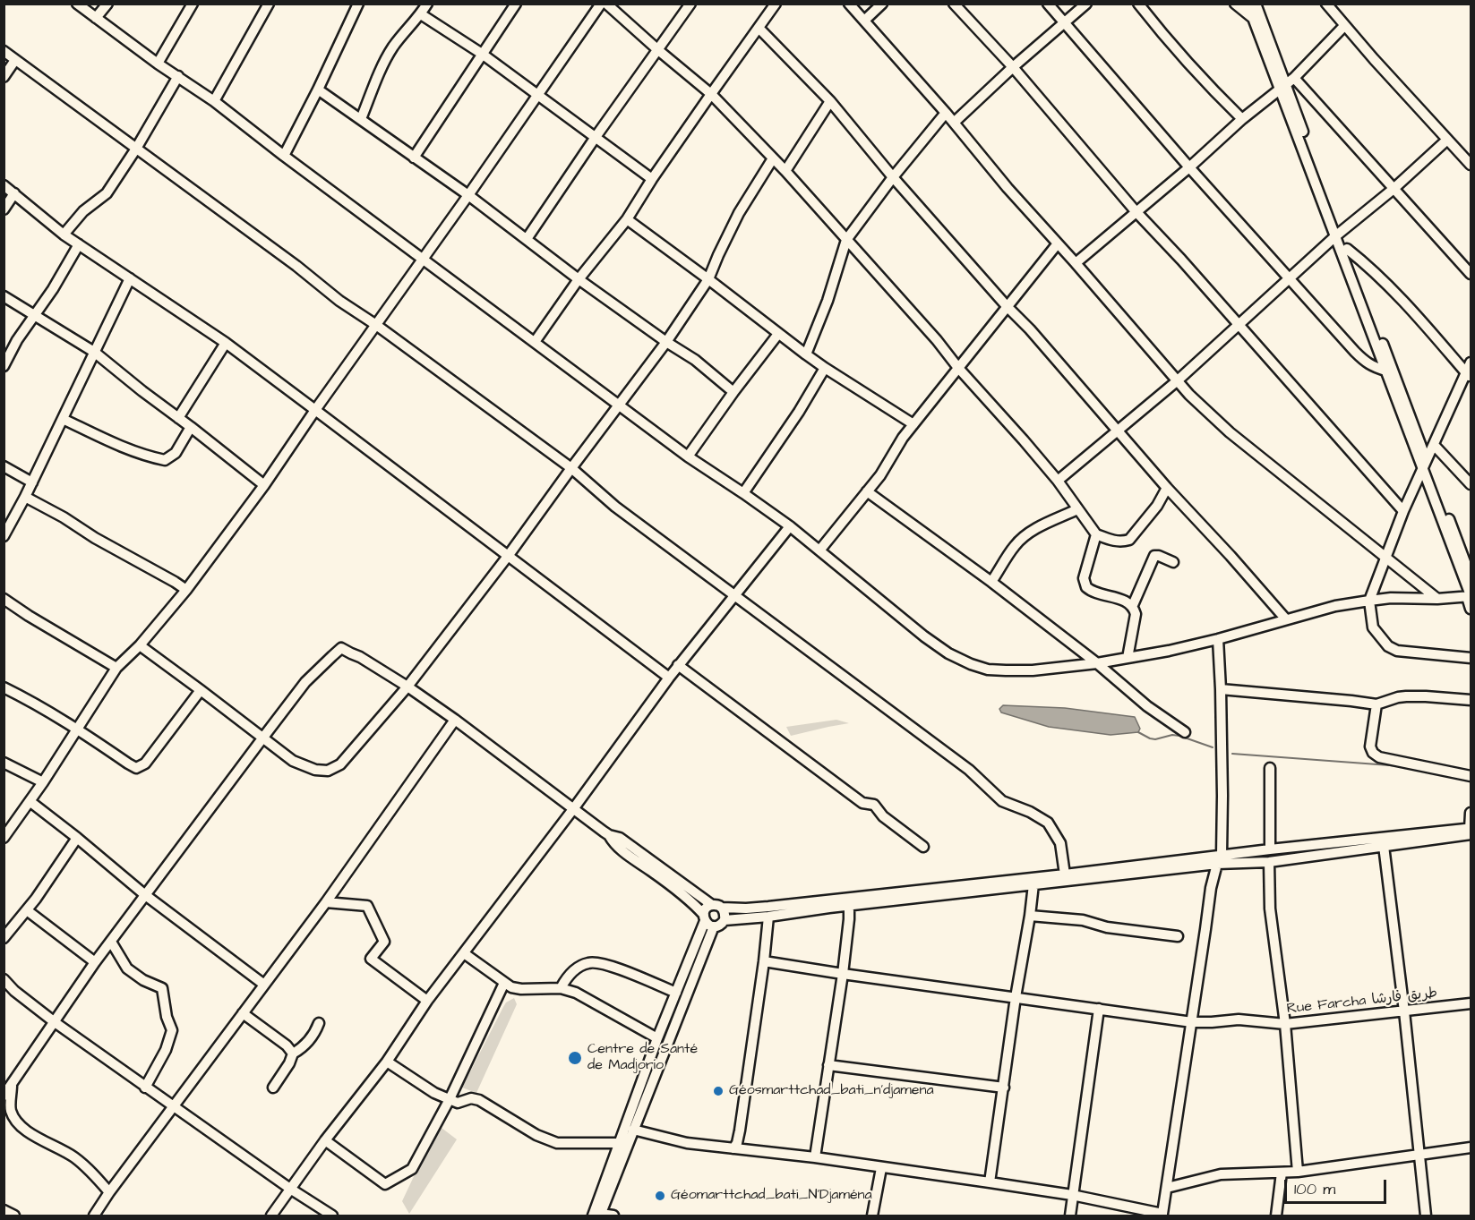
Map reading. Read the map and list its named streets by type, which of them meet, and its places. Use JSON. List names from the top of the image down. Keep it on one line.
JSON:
{"streets":{"street":["Rue Farcha طريق فارشا"]},"places":["Centre de Santé de Madjorio","Géosmarttchad_bati_n'djamena","Géomarttchad_bati_N'Djaména"],"scale_bar":"100 m"}
